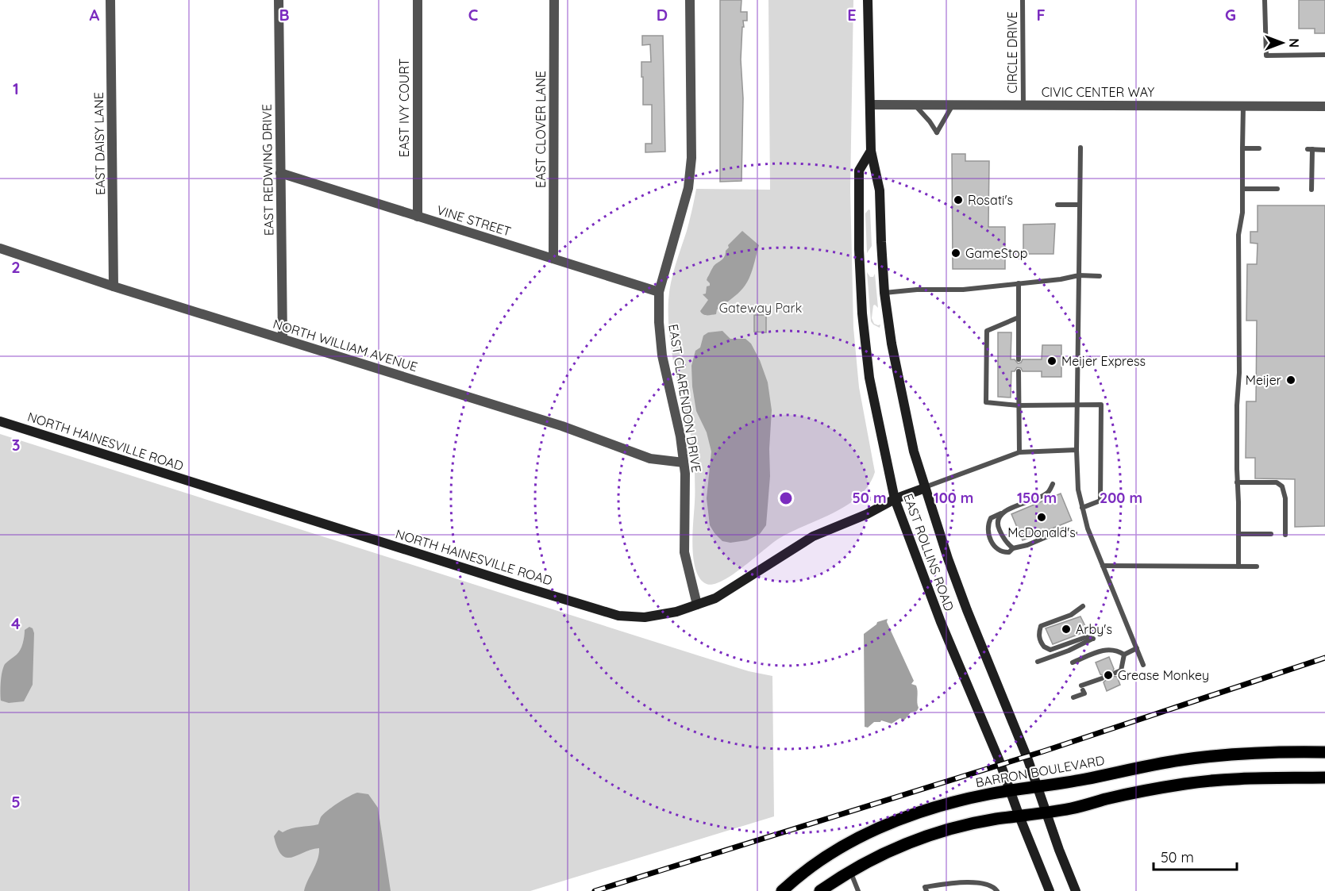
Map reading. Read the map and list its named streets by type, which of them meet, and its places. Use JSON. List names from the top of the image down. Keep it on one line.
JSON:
{"streets":{"main road":["NORTH HAINESVILLE ROAD","EAST ROLLINS ROAD","BARRON BOULEVARD"],"street":["CIVIC CENTER WAY","EAST IVY COURT","EAST CLOVER LANE","EAST DAISY LANE","EAST REDWING DRIVE","VINE STREET","NORTH WILLIAM AVENUE","EAST CLARENDON DRIVE"],"lane":["CIRCLE DRIVE"]},"crossings":[["CIRCLE DRIVE","CIVIC CENTER WAY"],["CIVIC CENTER WAY","EAST ROLLINS ROAD"],["EAST IVY COURT","VINE STREET"],["EAST CLOVER LANE","VINE STREET"],["EAST DAISY LANE","NORTH WILLIAM AVENUE"],["EAST REDWING DRIVE","VINE STREET"],["EAST REDWING DRIVE","NORTH WILLIAM AVENUE"],["VINE STREET","EAST CLARENDON DRIVE"],["NORTH WILLIAM AVENUE","EAST CLARENDON DRIVE"],["EAST CLARENDON DRIVE","NORTH HAINESVILLE ROAD"],["NORTH HAINESVILLE ROAD","EAST ROLLINS ROAD"],["EAST ROLLINS ROAD","BARRON BOULEVARD"]],"parks":["Gateway Park"],"places":["Rosati's","GameStop","Meijer Express","Meijer","McDonald's","Arby's","Grease Monkey"],"scale_bar":"50 m","north":"right","grid":{"columns":["A","B","C","D","E","F","G"],"rows":["1","2","3","4","5"]},"rings":["50 m","100 m","150 m","200 m"]}
